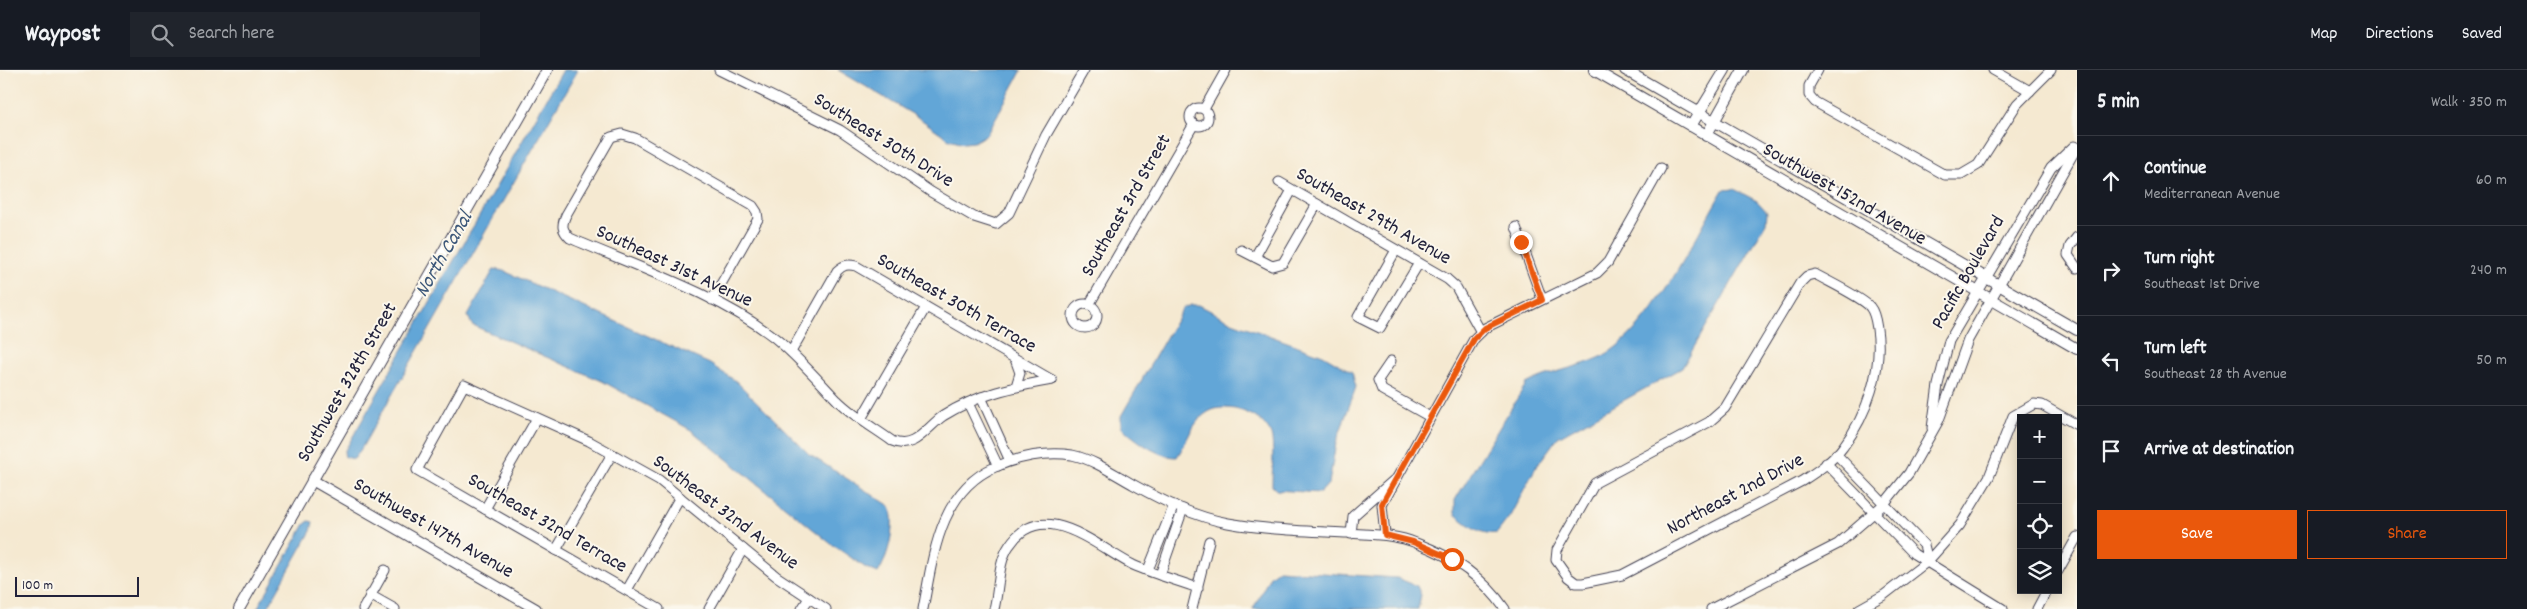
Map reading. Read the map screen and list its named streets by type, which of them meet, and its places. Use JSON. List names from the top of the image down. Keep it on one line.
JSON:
{"streets":{"street":["Southeast 30th Drive","Southwest 152nd Avenue","Southeast 3rd Street","Southeast 29th Avenue","Southeast 31st Avenue","Pacific Boulevard","Southeast 30th Terrace","Southwest 328th Street","Northeast 2nd Drive","Southeast 32nd Avenue","Southeast 32nd Terrace","Southwest 147th Avenue"]},"crossings":[["Southwest 152nd Avenue","Pacific Boulevard"],["Southeast 31st Avenue","Southeast 30th Terrace"],["Southwest 328th Street","Southwest 147th Avenue"],["Southeast 32nd Avenue","Southeast 32nd Terrace"]],"water":["North Canal"],"scale_bar":"100 m","page":{"header":"Waypost","search":"Search here","nav":["Map","Directions","Saved"],"heading":["5 min","Walk · 350 m"],"list":[["Continue","Mediterranean Avenue","60 m"],["Turn right","Southeast 1st Drive","240 m"],["Turn left","Southeast 28 th Avenue","50 m"],"Arrive at destination"],"map_buttons":["+","−"],"buttons":["Save","Share"],"scale":"100 m"}}
